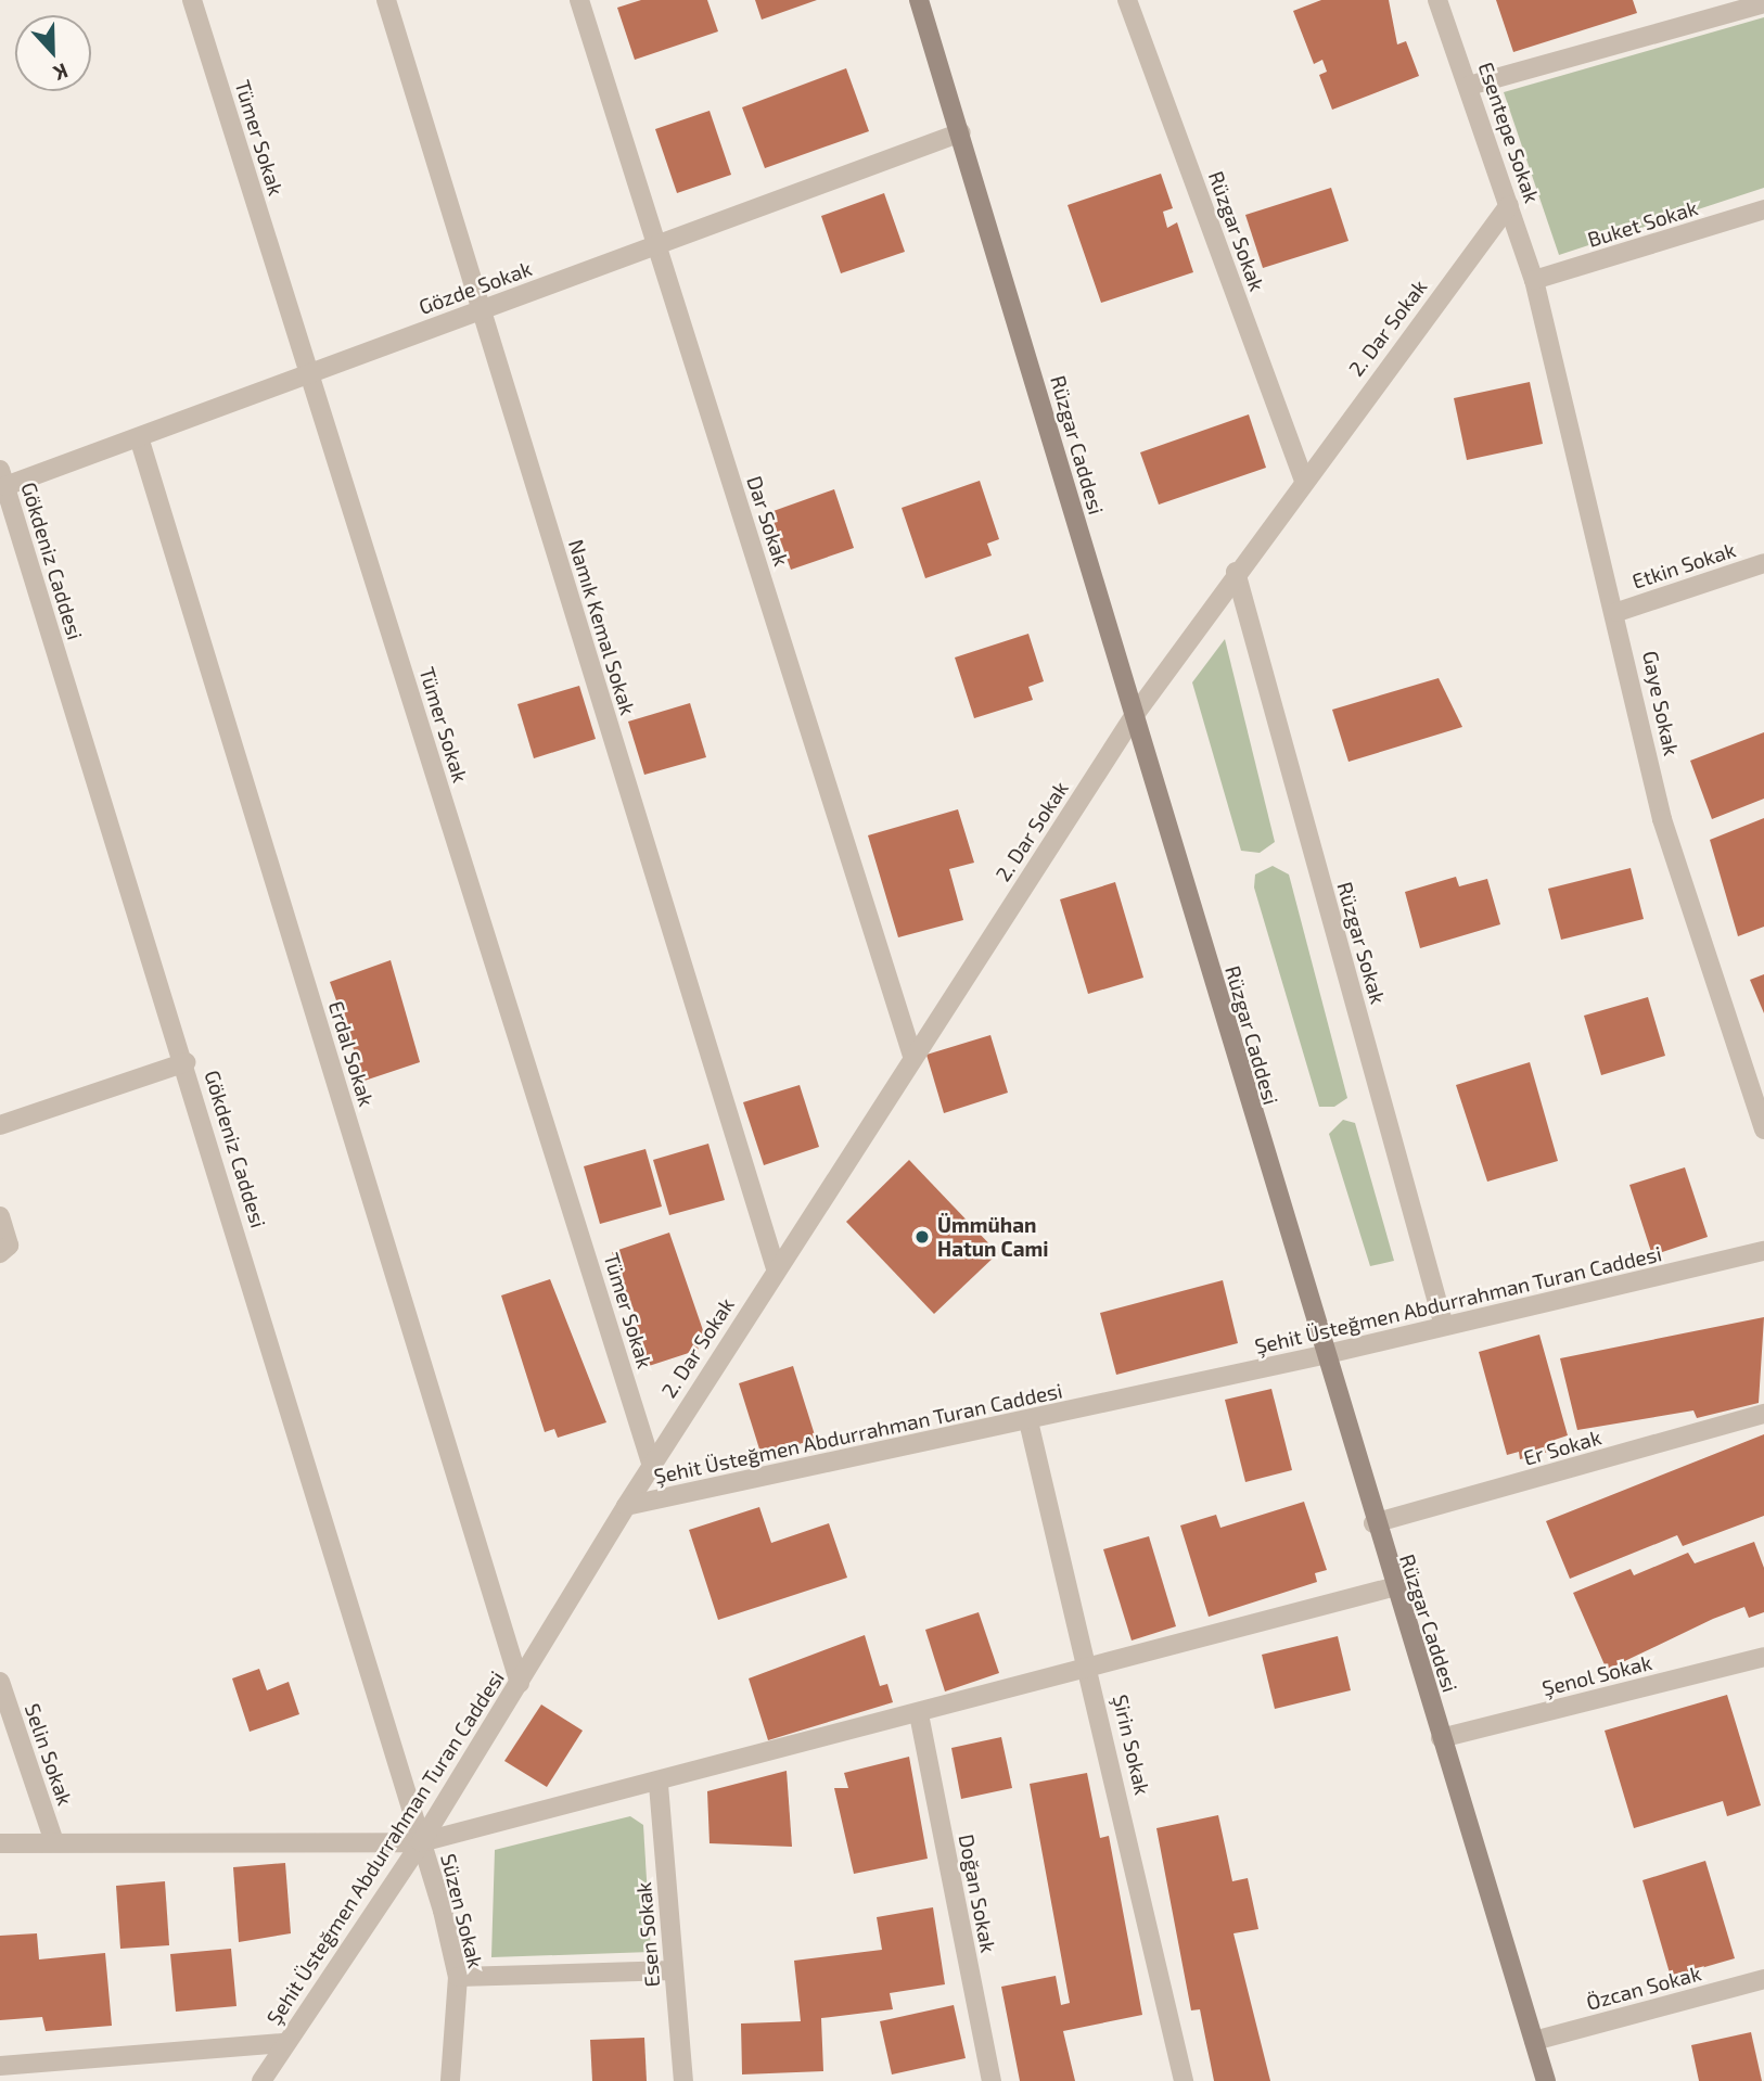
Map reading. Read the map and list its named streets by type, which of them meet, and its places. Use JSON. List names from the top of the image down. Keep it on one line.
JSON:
{"streets":{"main road":["Rüzgar Caddesi"],"street":["Esentepe Sokak","Tümer Sokak","Buket Sokak","Rüzgar Sokak","Gözde Sokak","2. Dar Sokak","Dar Sokak","Gökdeniz Caddesi","Etkin Sokak","Namık Kemal Sokak","Gaye Sokak","Erdal Sokak","Şehit Üsteğmen Abdurrahman Turan Caddesi","Er Sokak","Şenol Sokak","Şirin Sokak","Selin Sokak","Doğan Sokak","Süzen Sokak","Esen Sokak","Özcan Sokak"]},"crossings":[["Esentepe Sokak","Buket Sokak"],["Esentepe Sokak","2. Dar Sokak"],["Esentepe Sokak","Gaye Sokak"],["Tümer Sokak","Gözde Sokak"],["Tümer Sokak","2. Dar Sokak"],["Buket Sokak","Gaye Sokak"],["Rüzgar Sokak","2. Dar Sokak"],["Rüzgar Sokak","Şehit Üsteğmen Abdurrahman Turan Caddesi"],["Gözde Sokak","Rüzgar Caddesi"],["Gözde Sokak","Dar Sokak"],["Gözde Sokak","Gökdeniz Caddesi"],["Gözde Sokak","Namık Kemal Sokak"],["Gözde Sokak","Erdal Sokak"],["2. Dar Sokak","Rüzgar Caddesi"],["2. Dar Sokak","Dar Sokak"],["2. Dar Sokak","Namık Kemal Sokak"],["2. Dar Sokak","Şehit Üsteğmen Abdurrahman Turan Caddesi"],["Rüzgar Caddesi","Şehit Üsteğmen Abdurrahman Turan Caddesi"],["Rüzgar Caddesi","Er Sokak"],["Rüzgar Caddesi","Şenol Sokak"],["Rüzgar Caddesi","Özcan Sokak"],["Gökdeniz Caddesi","Şehit Üsteğmen Abdurrahman Turan Caddesi"],["Gökdeniz Caddesi","Süzen Sokak"],["Etkin Sokak","Gaye Sokak"],["Erdal Sokak","Şehit Üsteğmen Abdurrahman Turan Caddesi"],["Şehit Üsteğmen Abdurrahman Turan Caddesi","Şirin Sokak"],["Şehit Üsteğmen Abdurrahman Turan Caddesi","Süzen Sokak"]],"places":["Ümmühan Hatun Cami"],"north":"bottom"}
